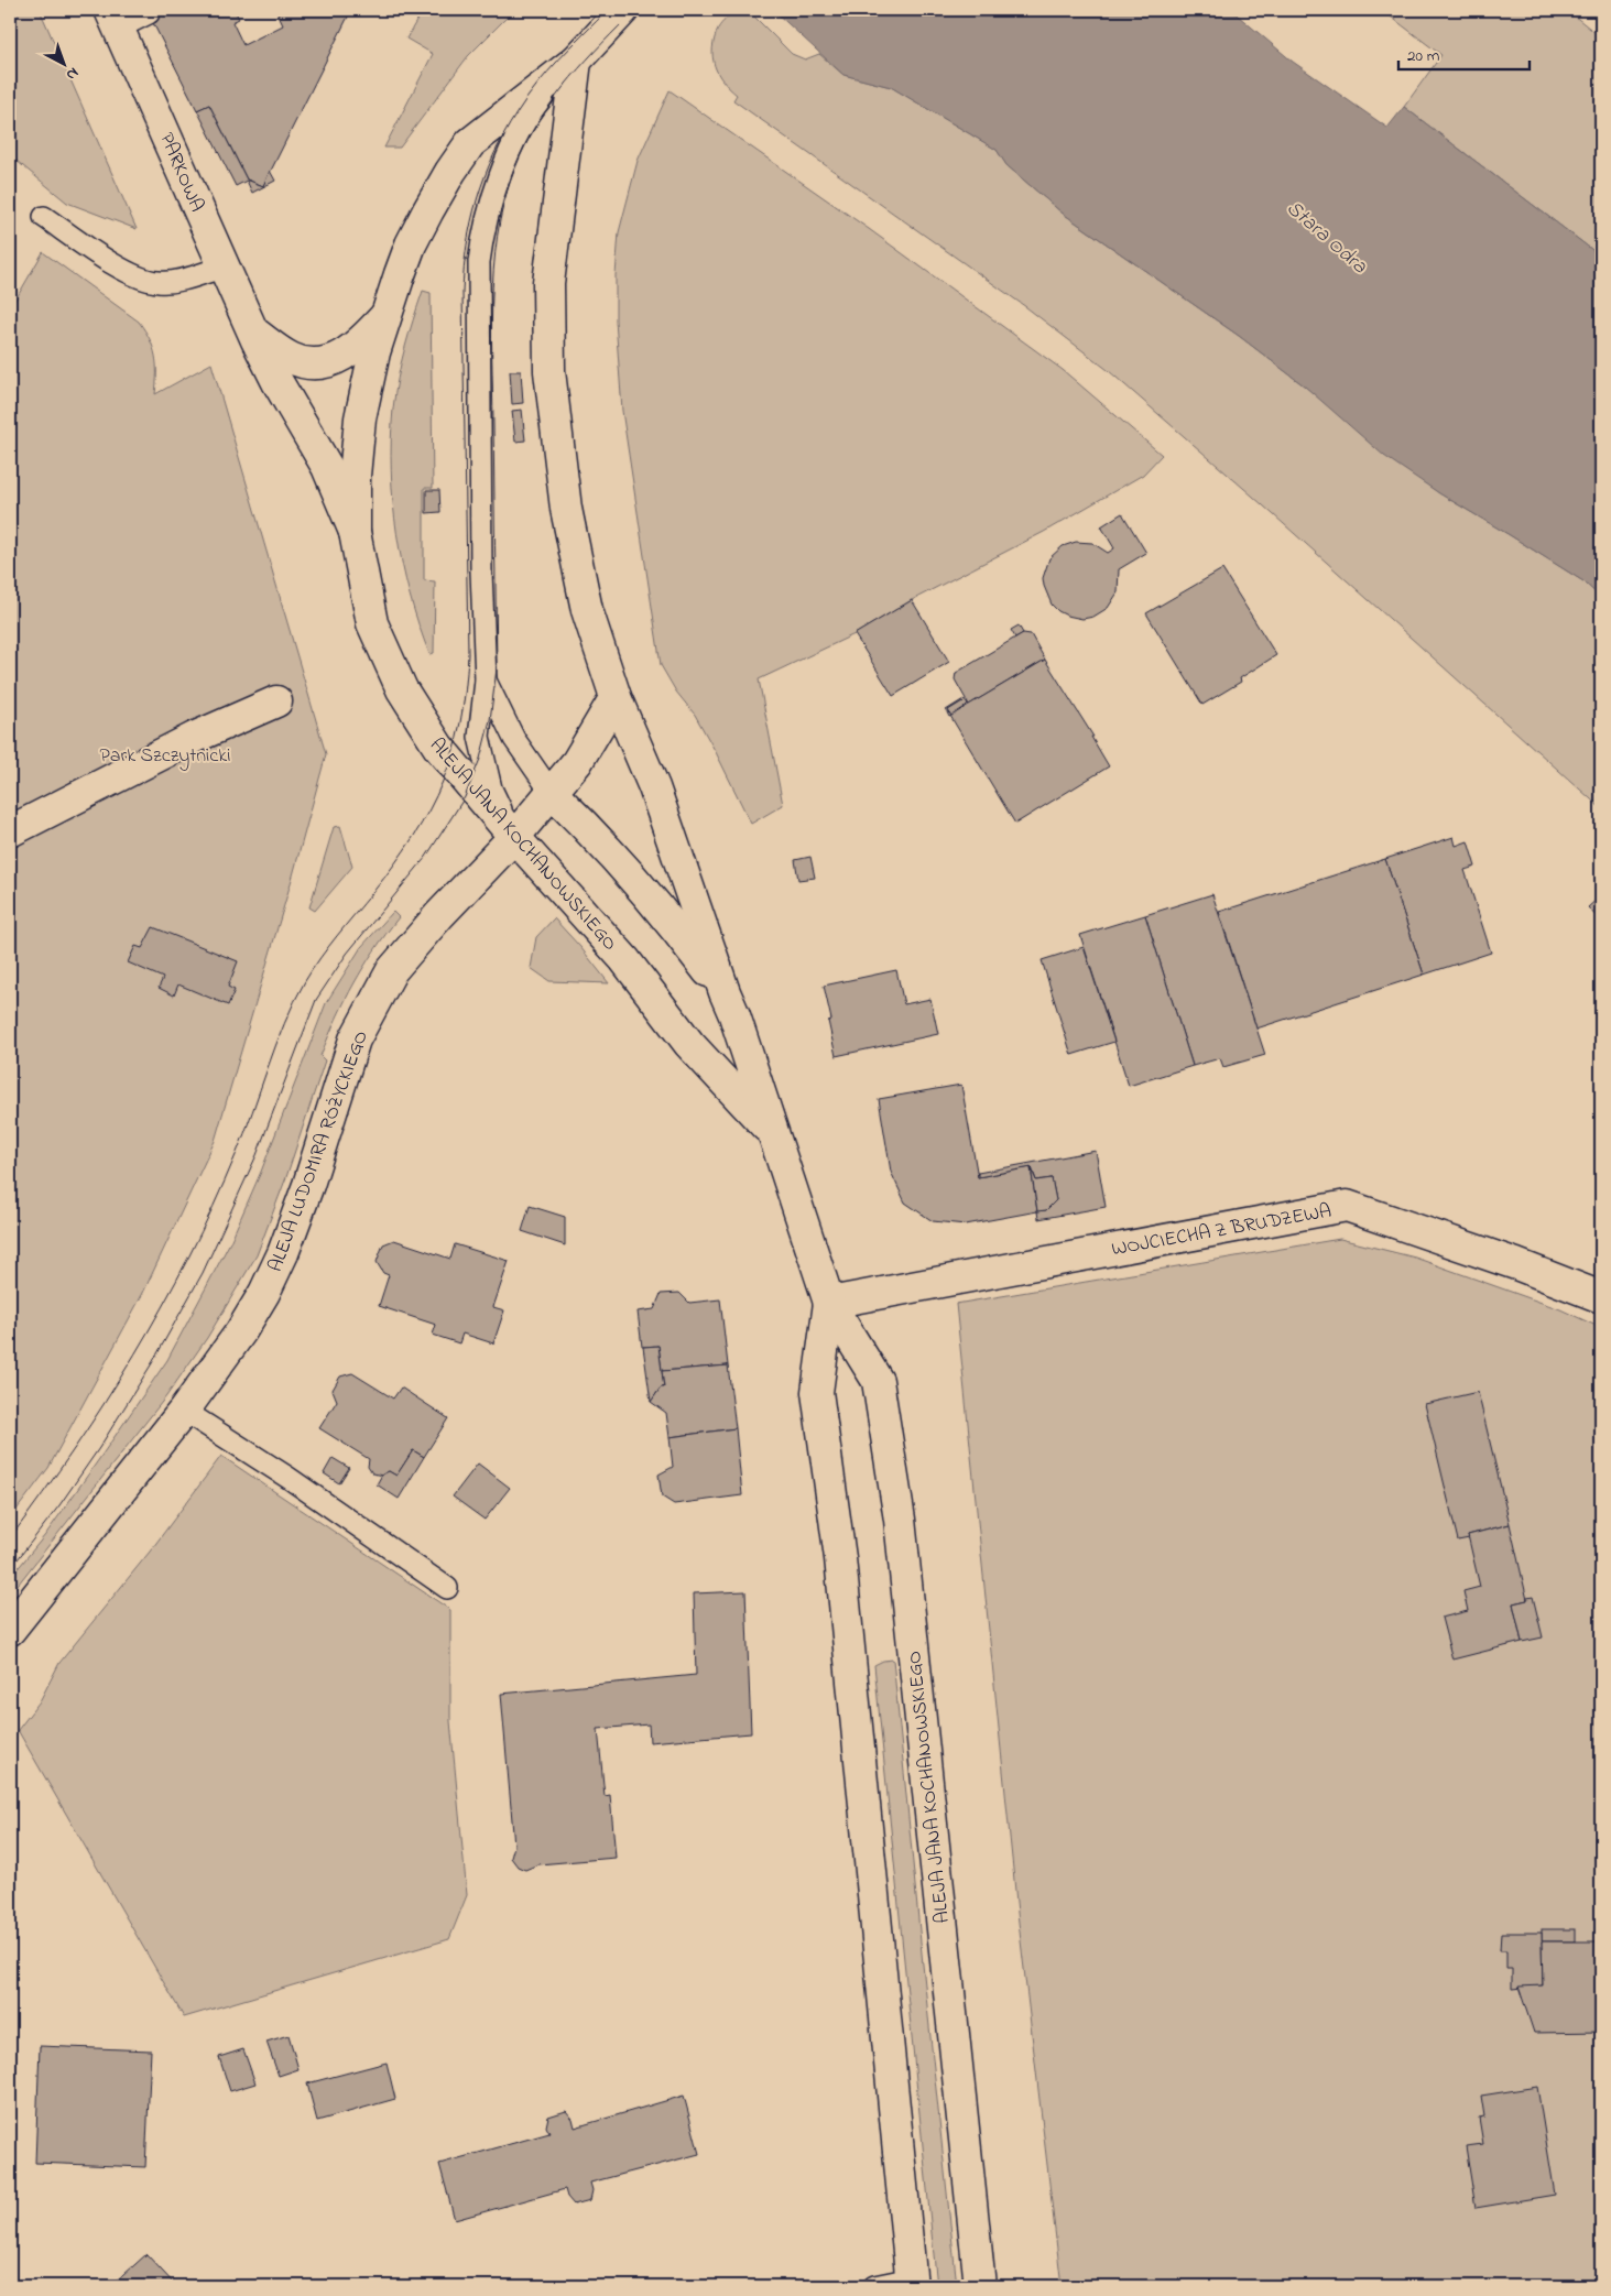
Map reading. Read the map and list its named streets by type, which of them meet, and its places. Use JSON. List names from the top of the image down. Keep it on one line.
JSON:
{"streets":{"main road":["PARKOWA","ALEJA JANA KOCHANOWSKIEGO","ALEJA LUDOMIRA RÓŻYCKIEGO","WOJCIECHA Z BRUDZEWA"]},"crossings":[["PARKOWA","ALEJA JANA KOCHANOWSKIEGO"],["ALEJA JANA KOCHANOWSKIEGO","ALEJA LUDOMIRA RÓŻYCKIEGO"],["ALEJA JANA KOCHANOWSKIEGO","WOJCIECHA Z BRUDZEWA"]],"water":["Stara Odra"],"parks":["Park Szczytnicki"],"scale_bar":"20 m","north":"bottom right"}
